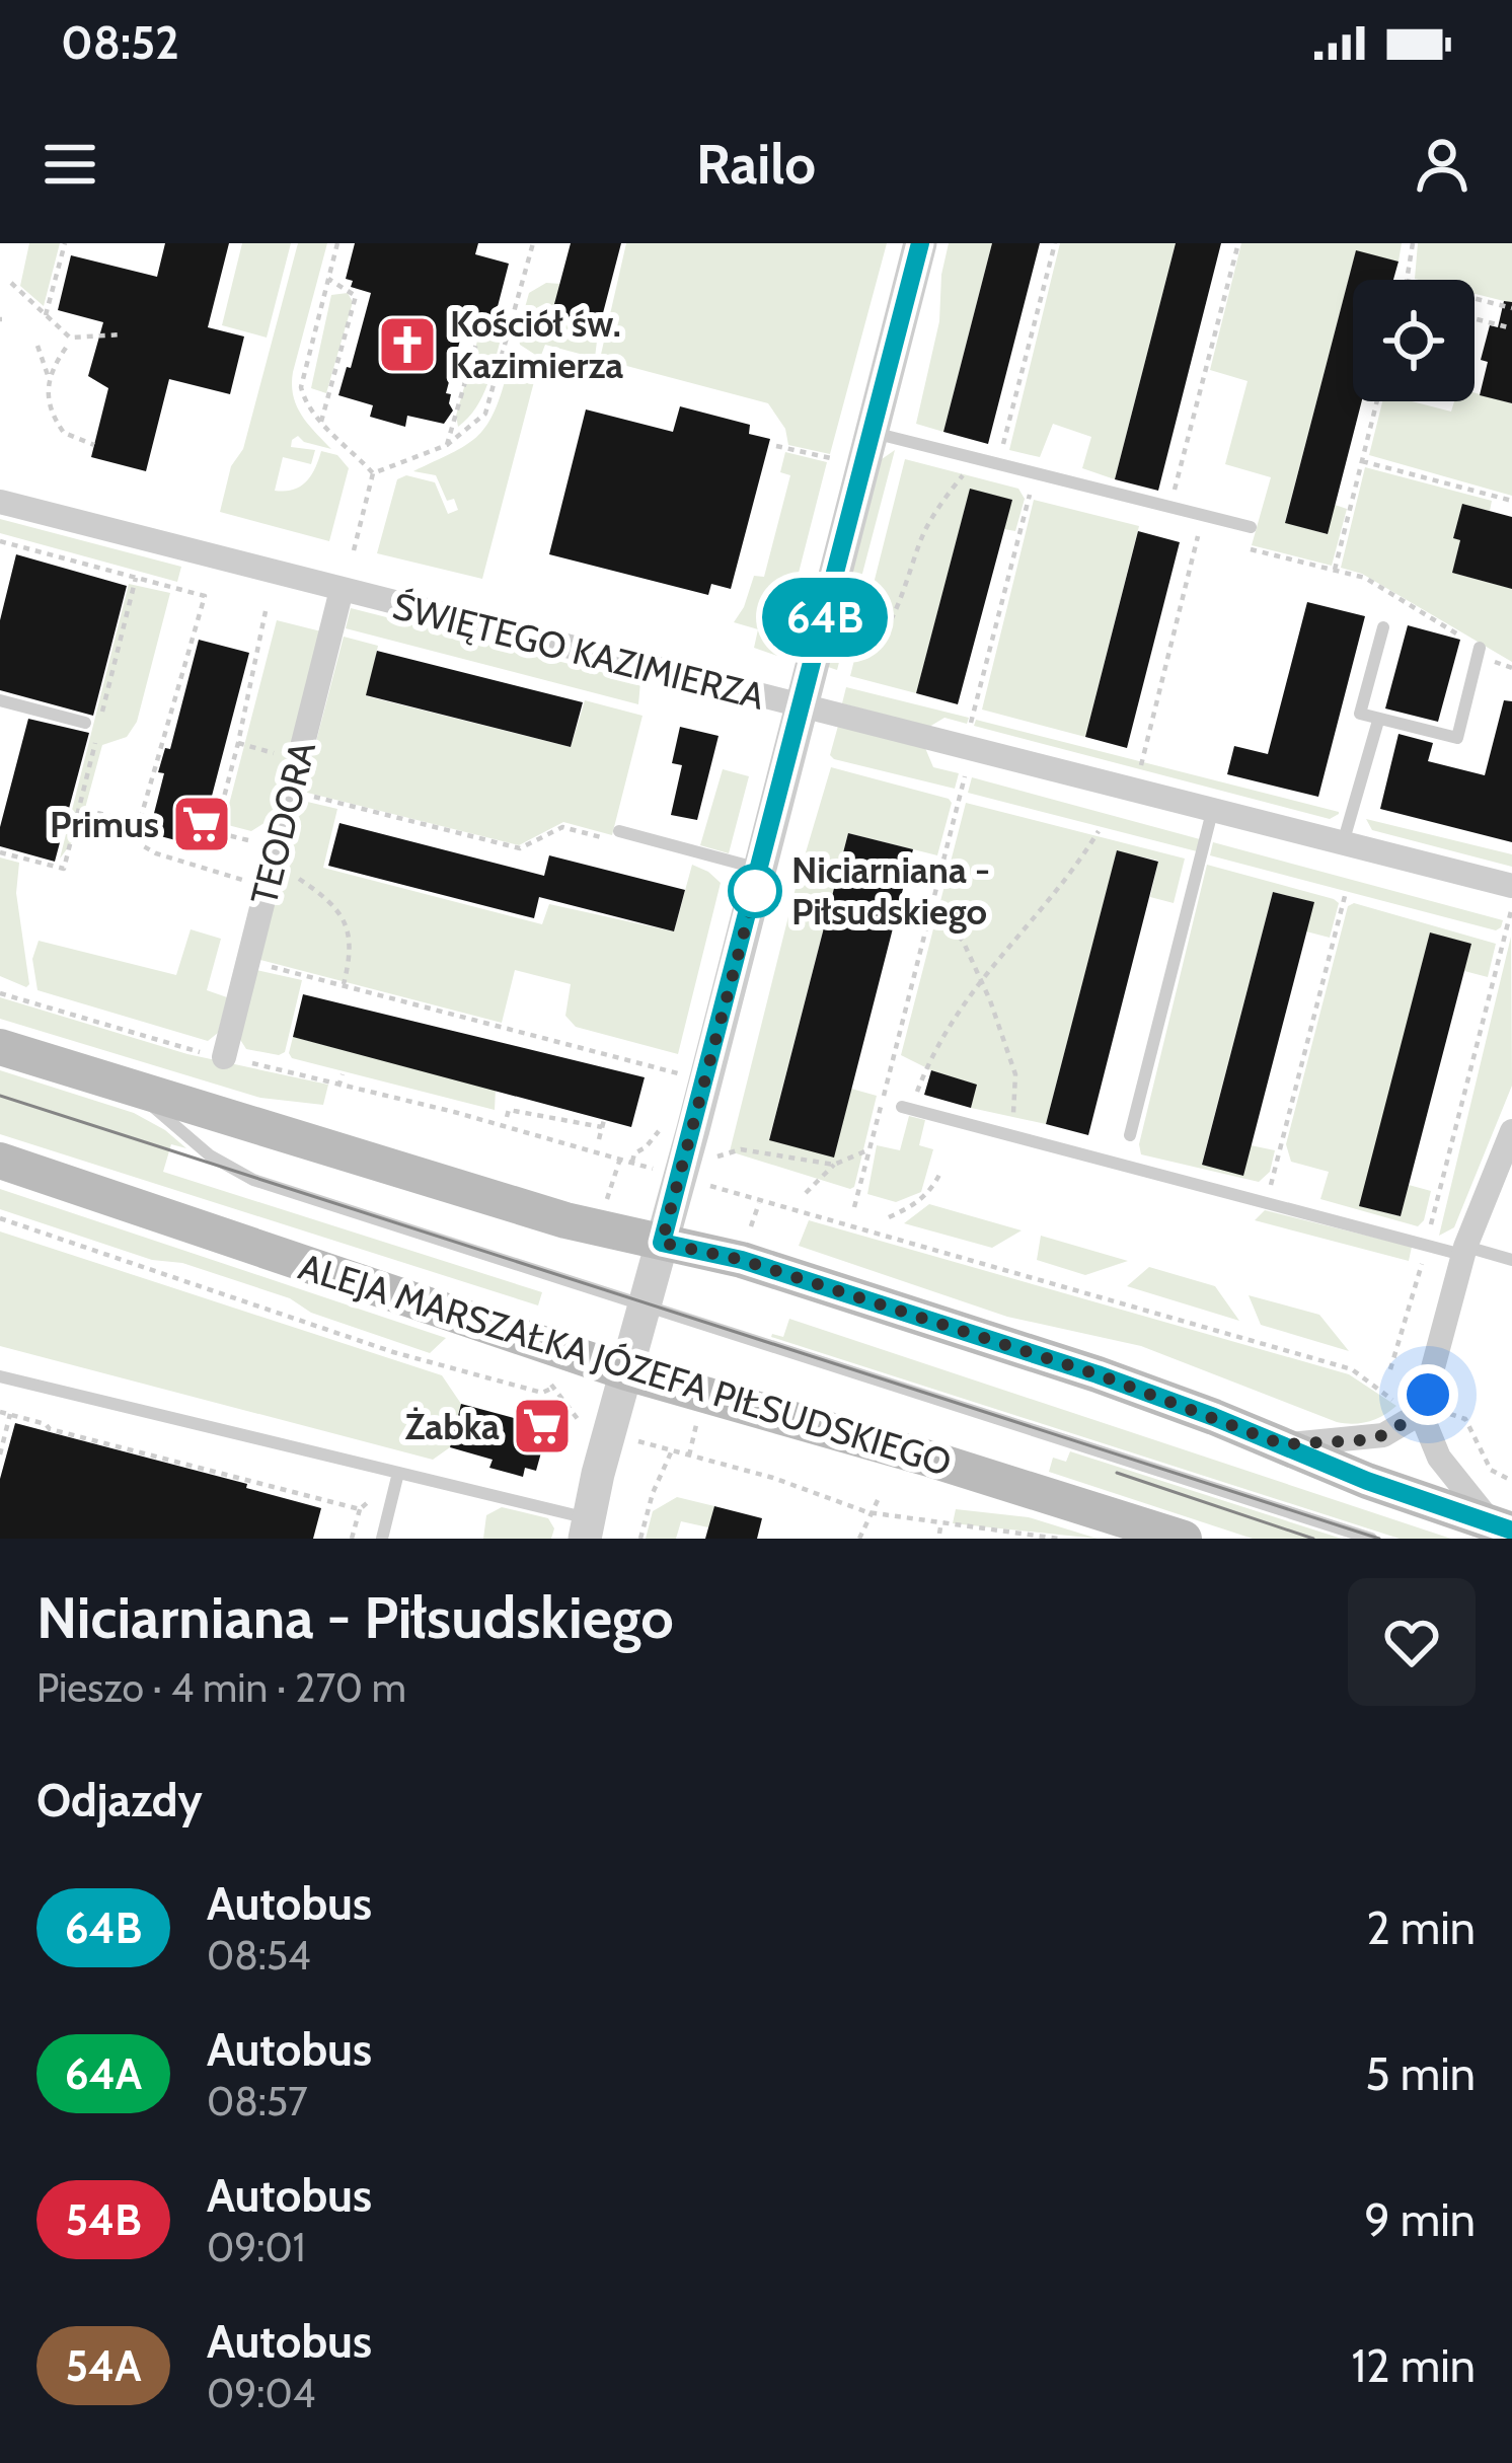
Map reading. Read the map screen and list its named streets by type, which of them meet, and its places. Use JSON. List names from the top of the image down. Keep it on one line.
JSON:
{"streets":{"main road":["ALEJA MARSZAŁKA JÓZEFA PIŁSUDSKIEGO"],"street":["ŚWIĘTEGO KAZIMIERZA","TEODORA"]},"crossings":[["ŚWIĘTEGO KAZIMIERZA","TEODORA"]],"places":{"church":["Kościół św. Kazimierza"],"supermarket":["Primus","Żabka"],"other":["Niciarniana - Piłsudskiego"]},"lines":["bus line 64B"],"page":{"status":"08:52","header":"Railo","on_map":"64B","heading":[["Niciarniana - Piłsudskiego","Pieszo · 4 min · 270 m"],"Odjazdy"],"list":[{"mark":"64B","name":"Autobus","note":"08:54","value":"2 min"},{"mark":"64A","name":"Autobus","note":"08:57","value":"5 min"},{"mark":"54B","name":"Autobus","note":"09:01","value":"9 min"},{"mark":"54A","name":"Autobus","note":"09:04","value":"12 min"}]}}
